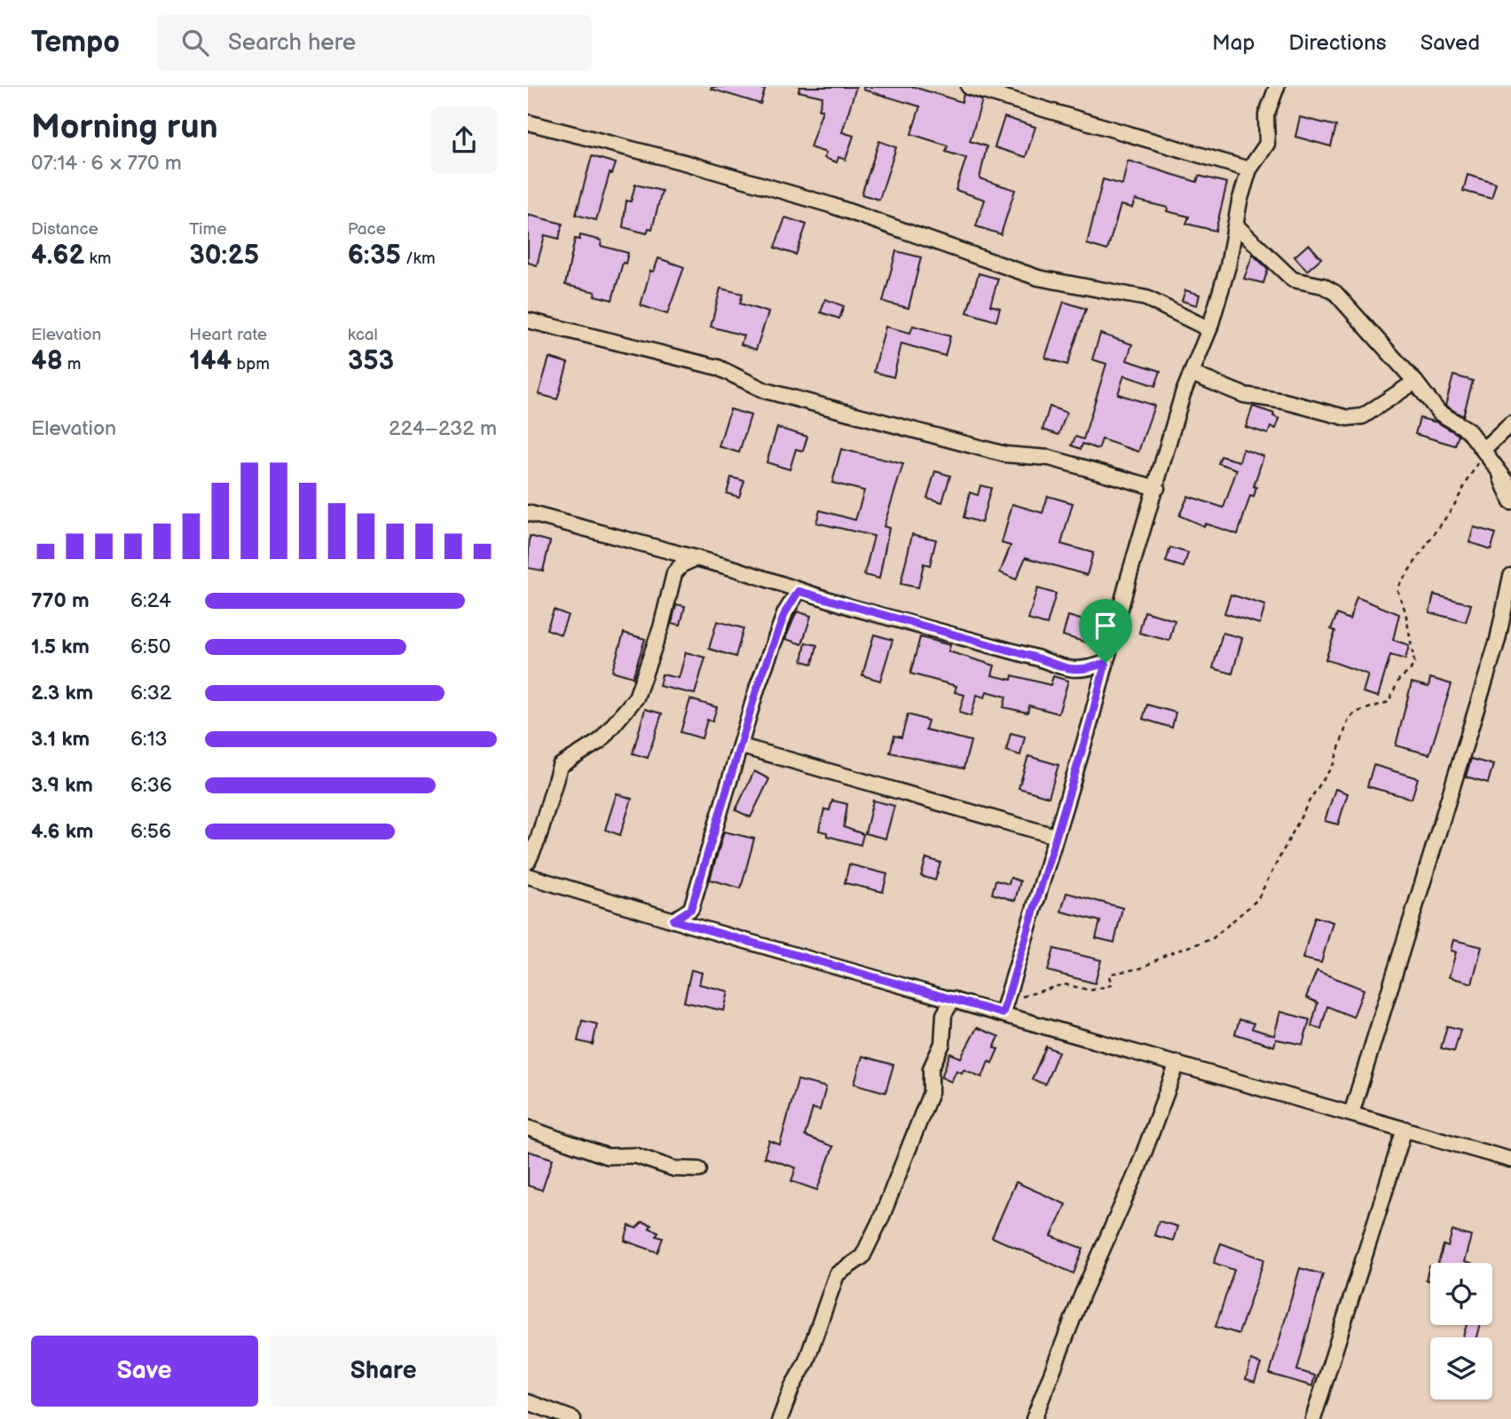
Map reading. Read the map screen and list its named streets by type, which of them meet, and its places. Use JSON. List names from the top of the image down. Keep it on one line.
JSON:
{"page":{"header":"Tempo","search":"Search here","nav":["Map","Directions","Saved"],"heading":["Morning run","07:14 · 6 × 770 m"],"stats":[["Distance","4.62 km"],["Time","30:25"],["Pace","6:35 /km"],["Elevation","48 m"],["Heart rate","144 bpm"],["kcal","353"]],"chart":["Elevation","224–232 m"],"list":[{"name":"770 m","note":"6:24"},{"name":"1.5 km","note":"6:50"},{"name":"2.3 km","note":"6:32"},{"name":"3.1 km","note":"6:13"},{"name":"3.9 km","note":"6:36"},{"name":"4.6 km","note":"6:56"}],"buttons":["Save","Share"]}}
